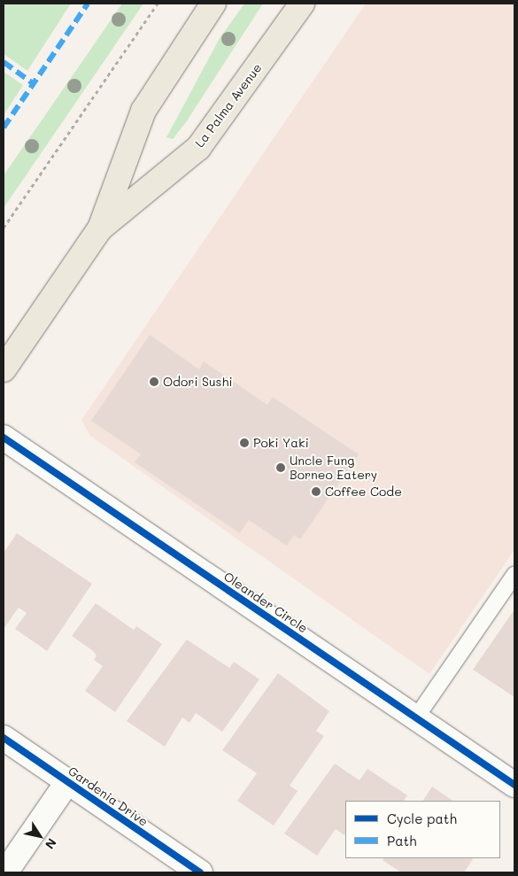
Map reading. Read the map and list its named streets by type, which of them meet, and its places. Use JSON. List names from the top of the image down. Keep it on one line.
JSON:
{"streets":{"main road":["La Palma Avenue"],"street":["Oleander Circle","Gardenia Drive"]},"places":["Odori Sushi","Poki Yaki","Uncle Fung Borneo Eatery","Coffee Code"],"legend":["Cycle path","Path"],"north":"bottom right"}
